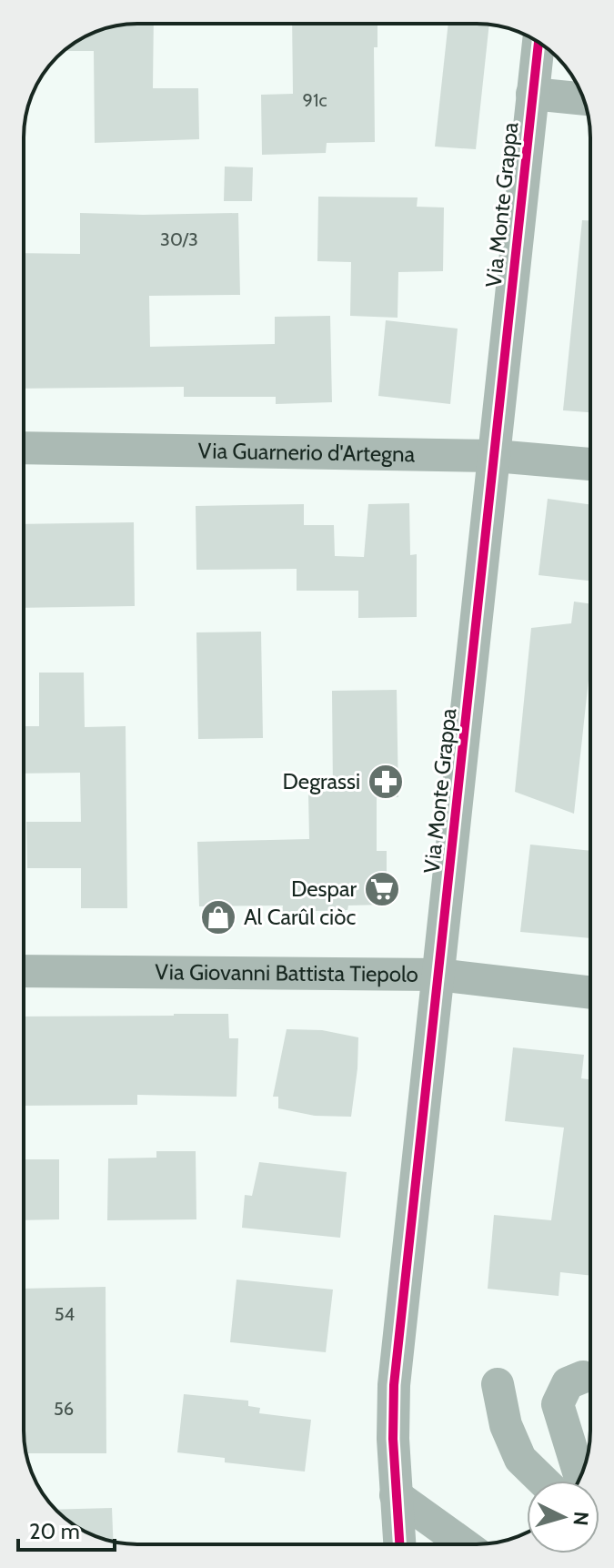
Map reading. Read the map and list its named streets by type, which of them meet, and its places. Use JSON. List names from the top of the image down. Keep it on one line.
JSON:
{"streets":{"street":["Via Monte Grappa","Via Guarnerio d'Artegna","Via Giovanni Battista Tiepolo"]},"crossings":[["Via Monte Grappa","Via Guarnerio d'Artegna"],["Via Monte Grappa","Via Giovanni Battista Tiepolo"]],"places":{"pharmacy":["Degrassi"],"supermarket":["Despar"],"shop":["Al Carûl ciòc"]},"house_numbers":["91c","30/3","54","56"],"scale_bar":"20 m","north":"right"}
